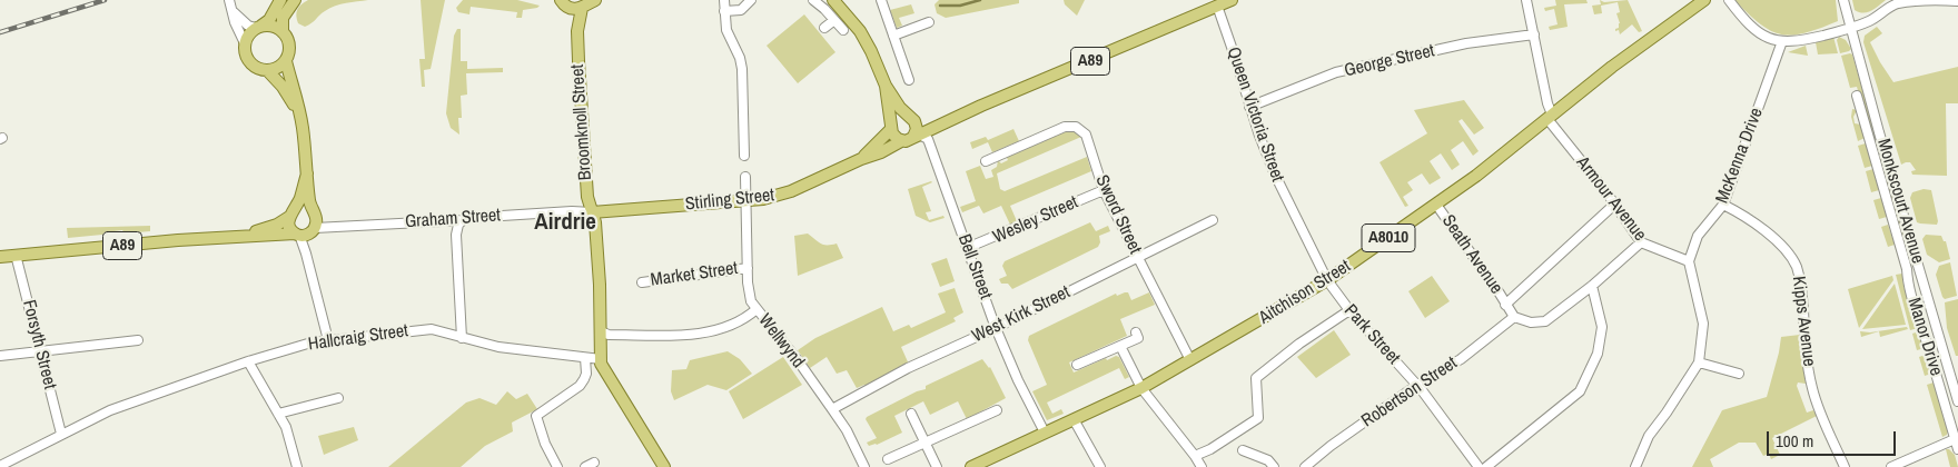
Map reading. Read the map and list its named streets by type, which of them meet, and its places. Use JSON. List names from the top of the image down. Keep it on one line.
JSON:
{"streets":{"main road":["A89","Broomknoll Street","Stirling Street","A8010","Aitchison Street"],"street":["George Street","Queen Victoria Street","McKenna Drive","Armour Avenue","Monkscourt Avenue","Sword Street","Graham Street","Wesley Street","Seath Avenue","Bell Street","Market Street","West Kirk Street","Kipps Avenue","Park Street","Manor Drive","Hallcraig Street","Wellwynd","Forsyth Street","Robertson Street"]},"crossings":[["A89","Queen Victoria Street"],["A89","Stirling Street"],["A89","Graham Street"],["A89","Bell Street"],["A89","Forsyth Street"],["George Street","Queen Victoria Street"],["Queen Victoria Street","Aitchison Street"],["Queen Victoria Street","Park Street"],["Broomknoll Street","Stirling Street"],["Broomknoll Street","Graham Street"],["Broomknoll Street","Hallcraig Street"],["McKenna Drive","Armour Avenue"],["McKenna Drive","Kipps Avenue"],["Armour Avenue","Aitchison Street"],["Stirling Street","Graham Street"],["Stirling Street","Bell Street"],["Stirling Street","Wellwynd"],["Sword Street","Wesley Street"],["Sword Street","Aitchison Street"],["Sword Street","West Kirk Street"],["Wesley Street","Bell Street"],["A8010","Bell Street"],["A8010","Aitchison Street"],["Seath Avenue","Aitchison Street"],["Bell Street","Aitchison Street"],["Bell Street","West Kirk Street"],["Market Street","Wellwynd"],["Aitchison Street","Park Street"],["West Kirk Street","Wellwynd"],["Park Street","Robertson Street"],["Hallcraig Street","Forsyth Street"]],"districts":["Airdrie"],"scale_bar":"100 m"}
